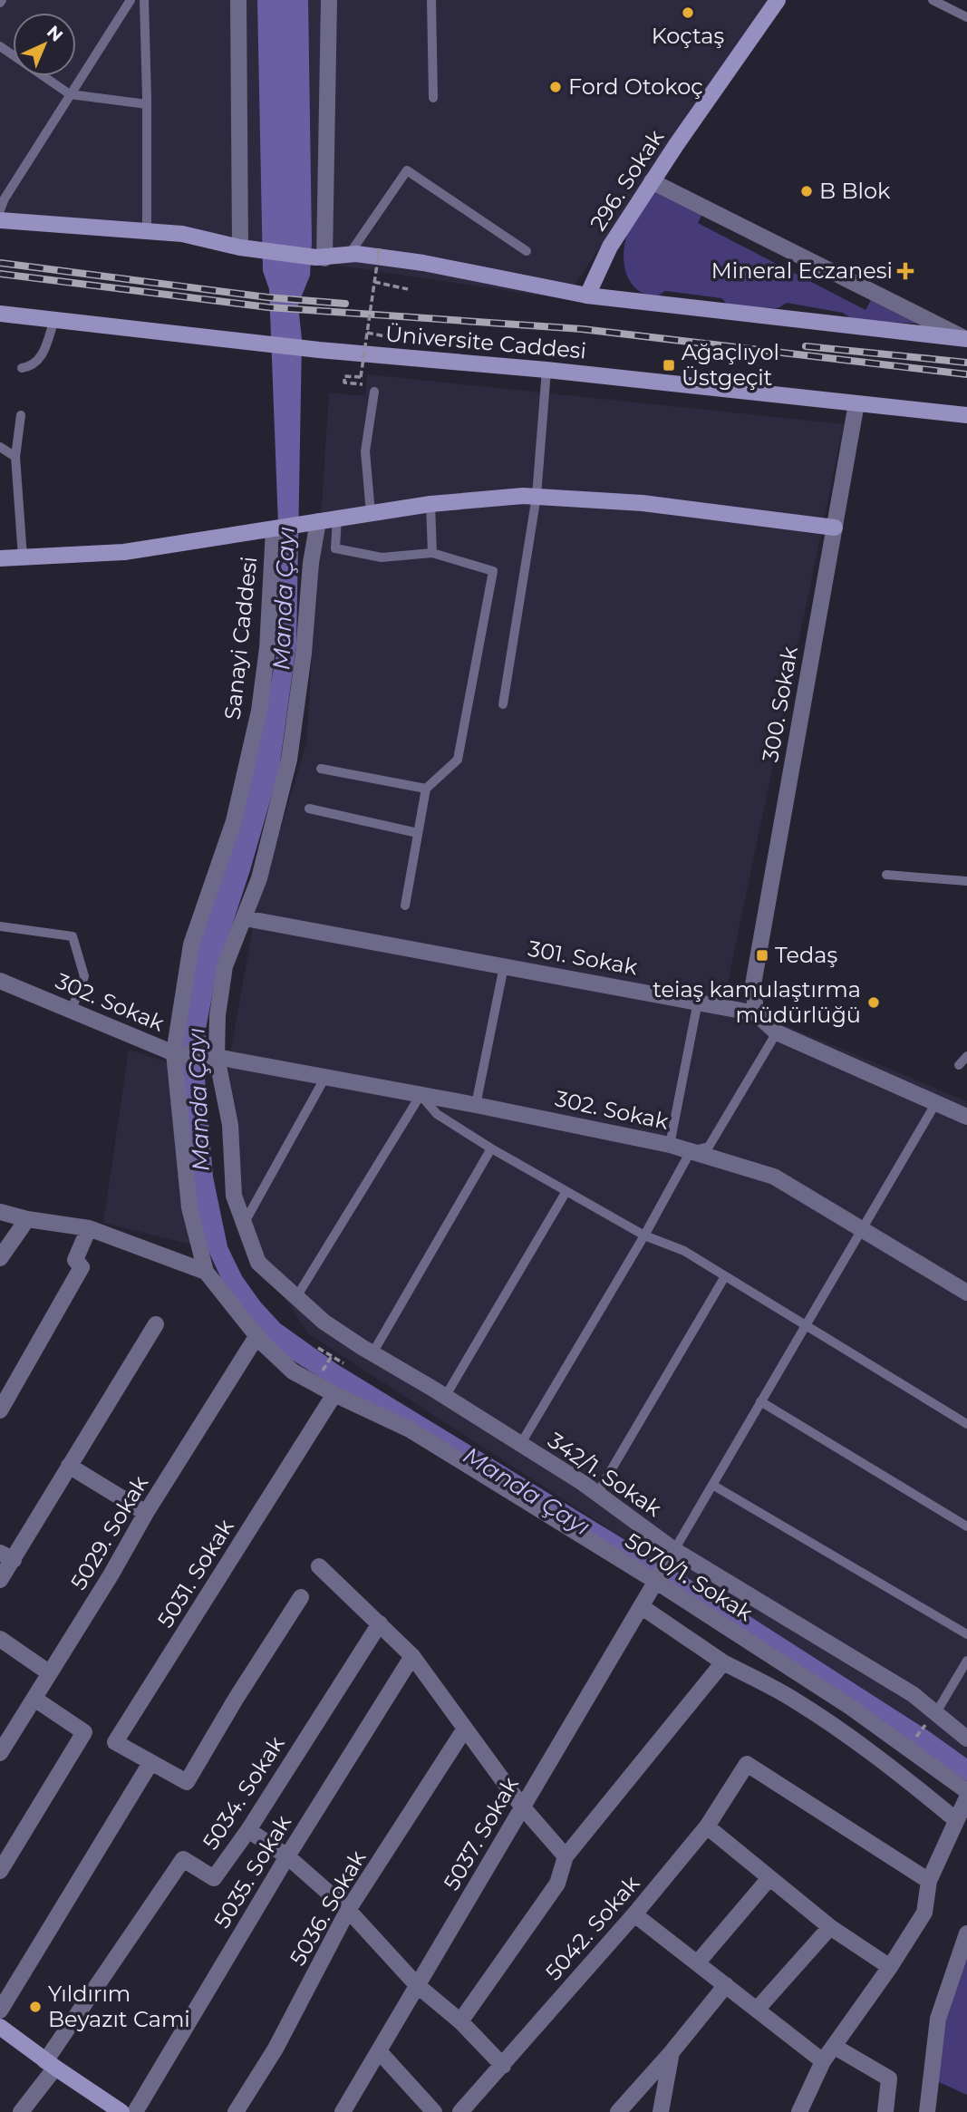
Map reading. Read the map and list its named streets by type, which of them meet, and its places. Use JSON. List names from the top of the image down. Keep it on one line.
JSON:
{"streets":{"main road":["296. Sokak","Üniversite Caddesi","Sanayi Caddesi"],"street":["300. Sokak","301. Sokak","302. Sokak","342/1. Sokak","5029. Sokak","5031. Sokak","5070/1. Sokak","5034. Sokak","5037. Sokak","5035. Sokak","5036. Sokak","5042. Sokak"]},"crossings":[["Üniversite Caddesi","300. Sokak"],["Sanayi Caddesi","300. Sokak"],["Sanayi Caddesi","302. Sokak"],["Sanayi Caddesi","342/1. Sokak"],["300. Sokak","301. Sokak"],["301. Sokak","342/1. Sokak"],["302. Sokak","342/1. Sokak"],["302. Sokak","5070/1. Sokak"],["342/1. Sokak","5037. Sokak"],["5029. Sokak","5070/1. Sokak"],["5031. Sokak","5070/1. Sokak"],["5070/1. Sokak","5037. Sokak"]],"water":["Manda Çayı"],"places":{"other":["Koçtaş","Ford Otokoç","B Blok","teiaş kamulaştırma müdürlüğü","Yıldırım Beyazıt Cami"],"health":["Mineral Eczanesi"],"transit":["Ağaçlıyol Üstgeçit","Tedaş"]},"north":"top right"}
